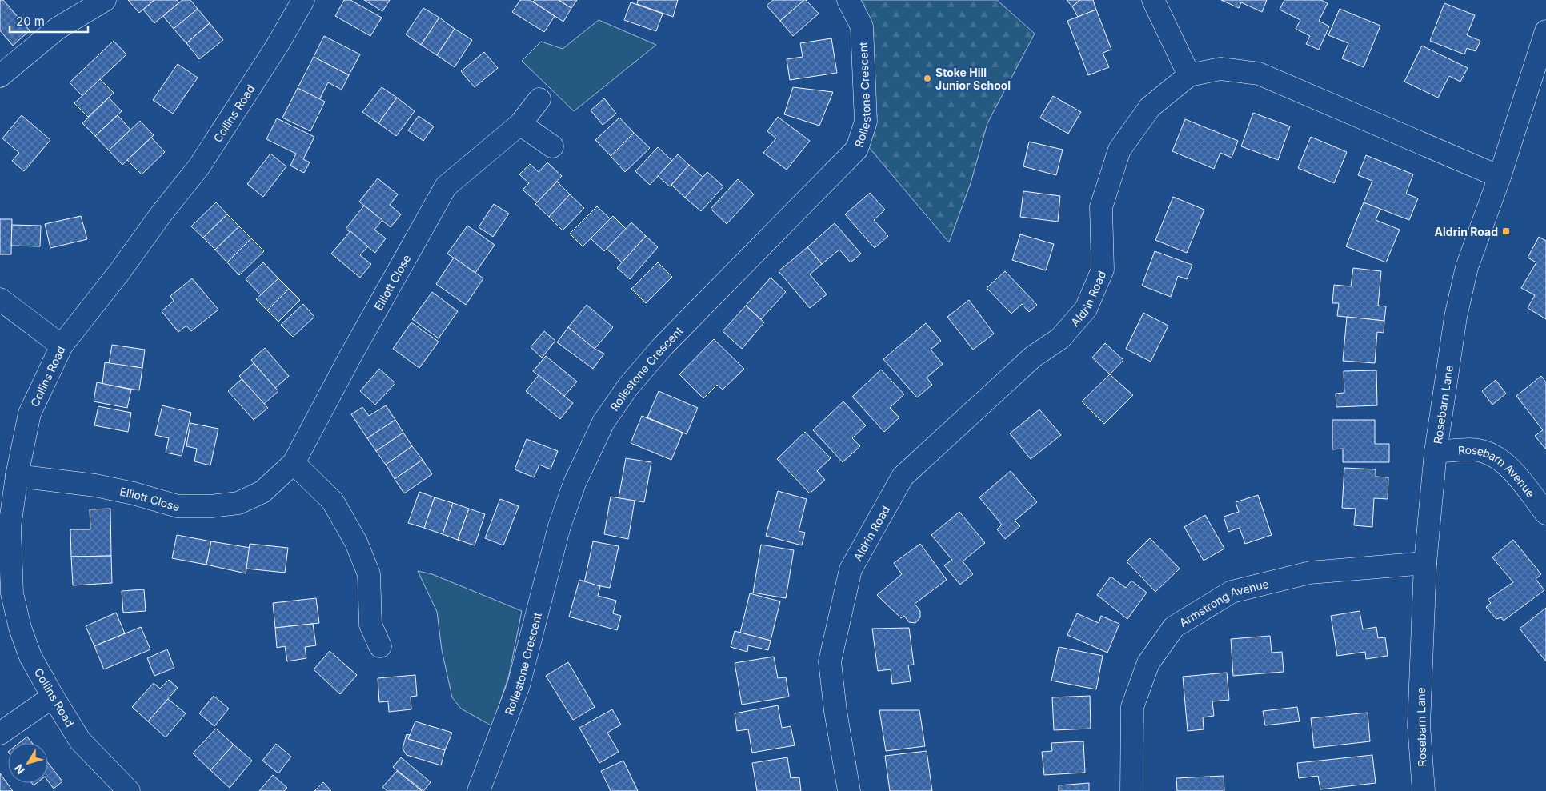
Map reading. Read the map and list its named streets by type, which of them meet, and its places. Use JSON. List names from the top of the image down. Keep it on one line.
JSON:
{"streets":{"street":["Rollestone Crescent","Collins Road","Elliott Close","Aldrin Road","Rosebarn Lane","Rosebarn Avenue","Armstrong Avenue"]},"crossings":[["Collins Road","Elliott Close"],["Aldrin Road","Rosebarn Lane"],["Rosebarn Lane","Rosebarn Avenue"],["Rosebarn Lane","Armstrong Avenue"]],"places":{"other":["Stoke Hill Junior School"],"transit":["Aldrin Road"]},"scale_bar":"20 m","north":"bottom left"}
